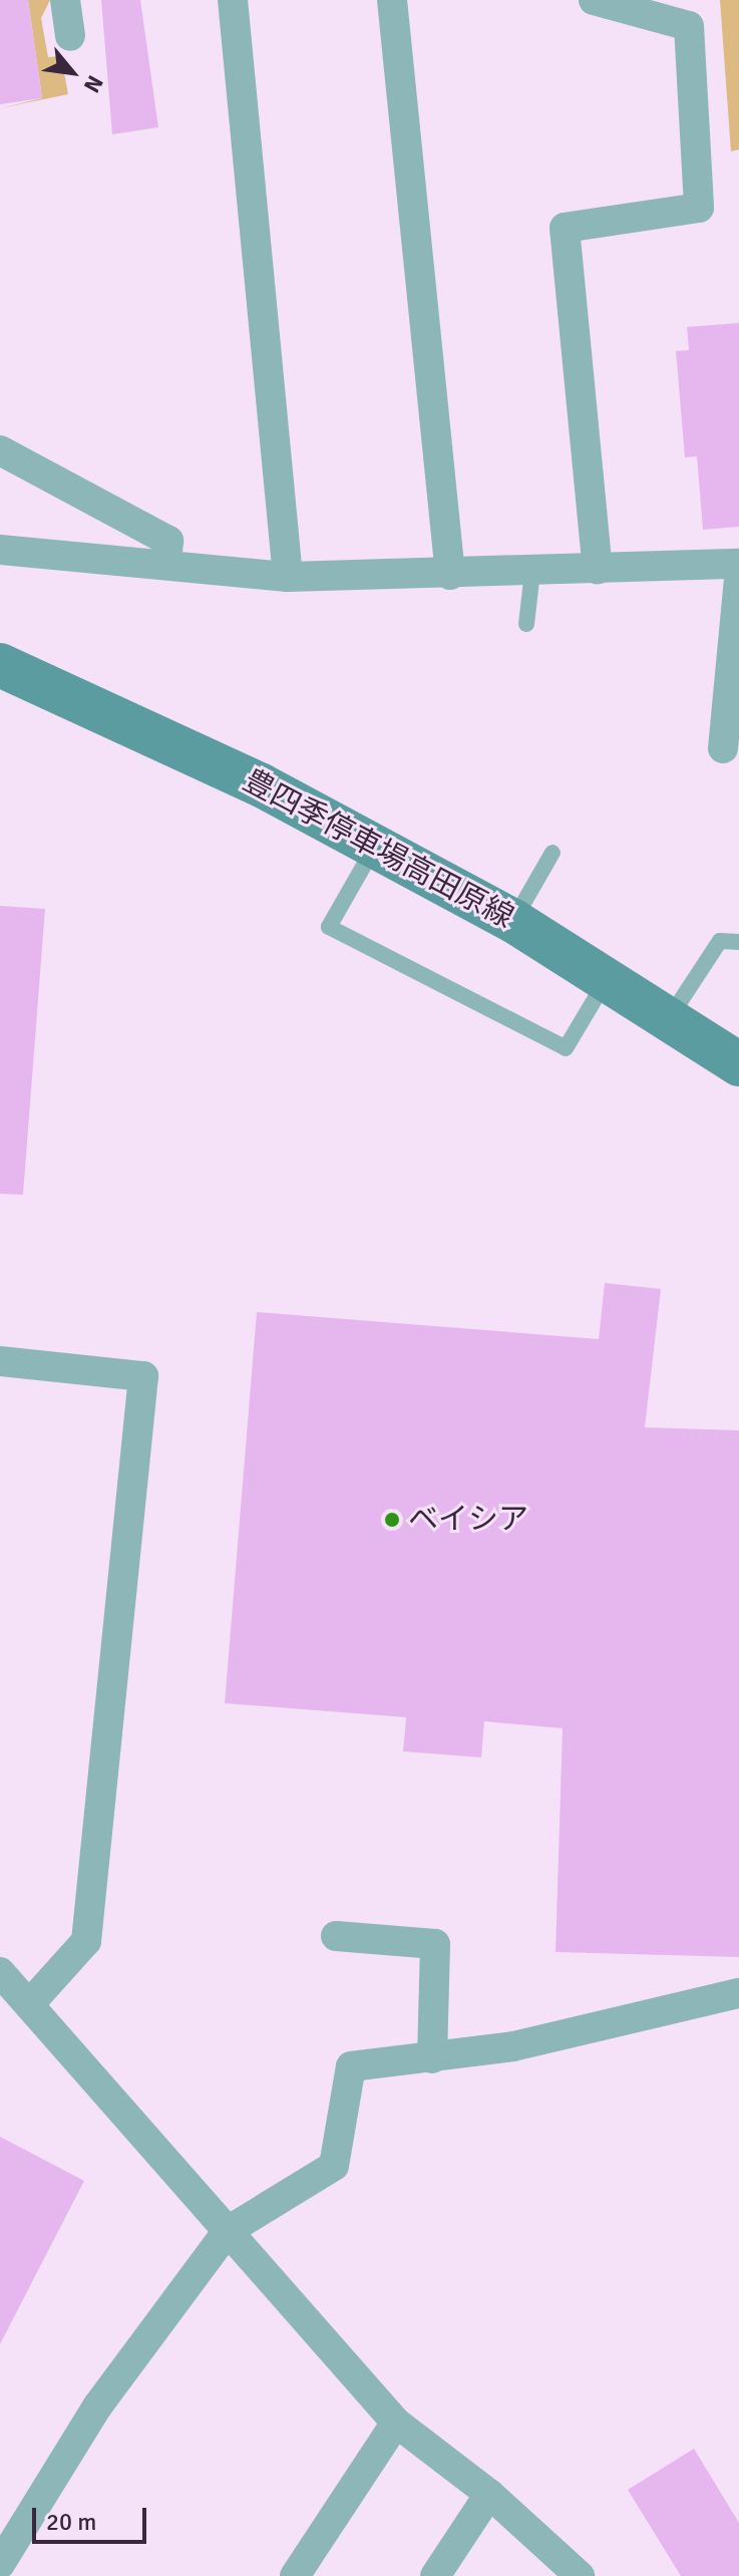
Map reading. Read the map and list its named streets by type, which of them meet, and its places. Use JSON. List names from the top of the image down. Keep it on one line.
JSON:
{"streets":{"main road":["豊四季停車場高田原線"]},"places":["ベイシア"],"scale_bar":"20 m","north":"bottom right"}
